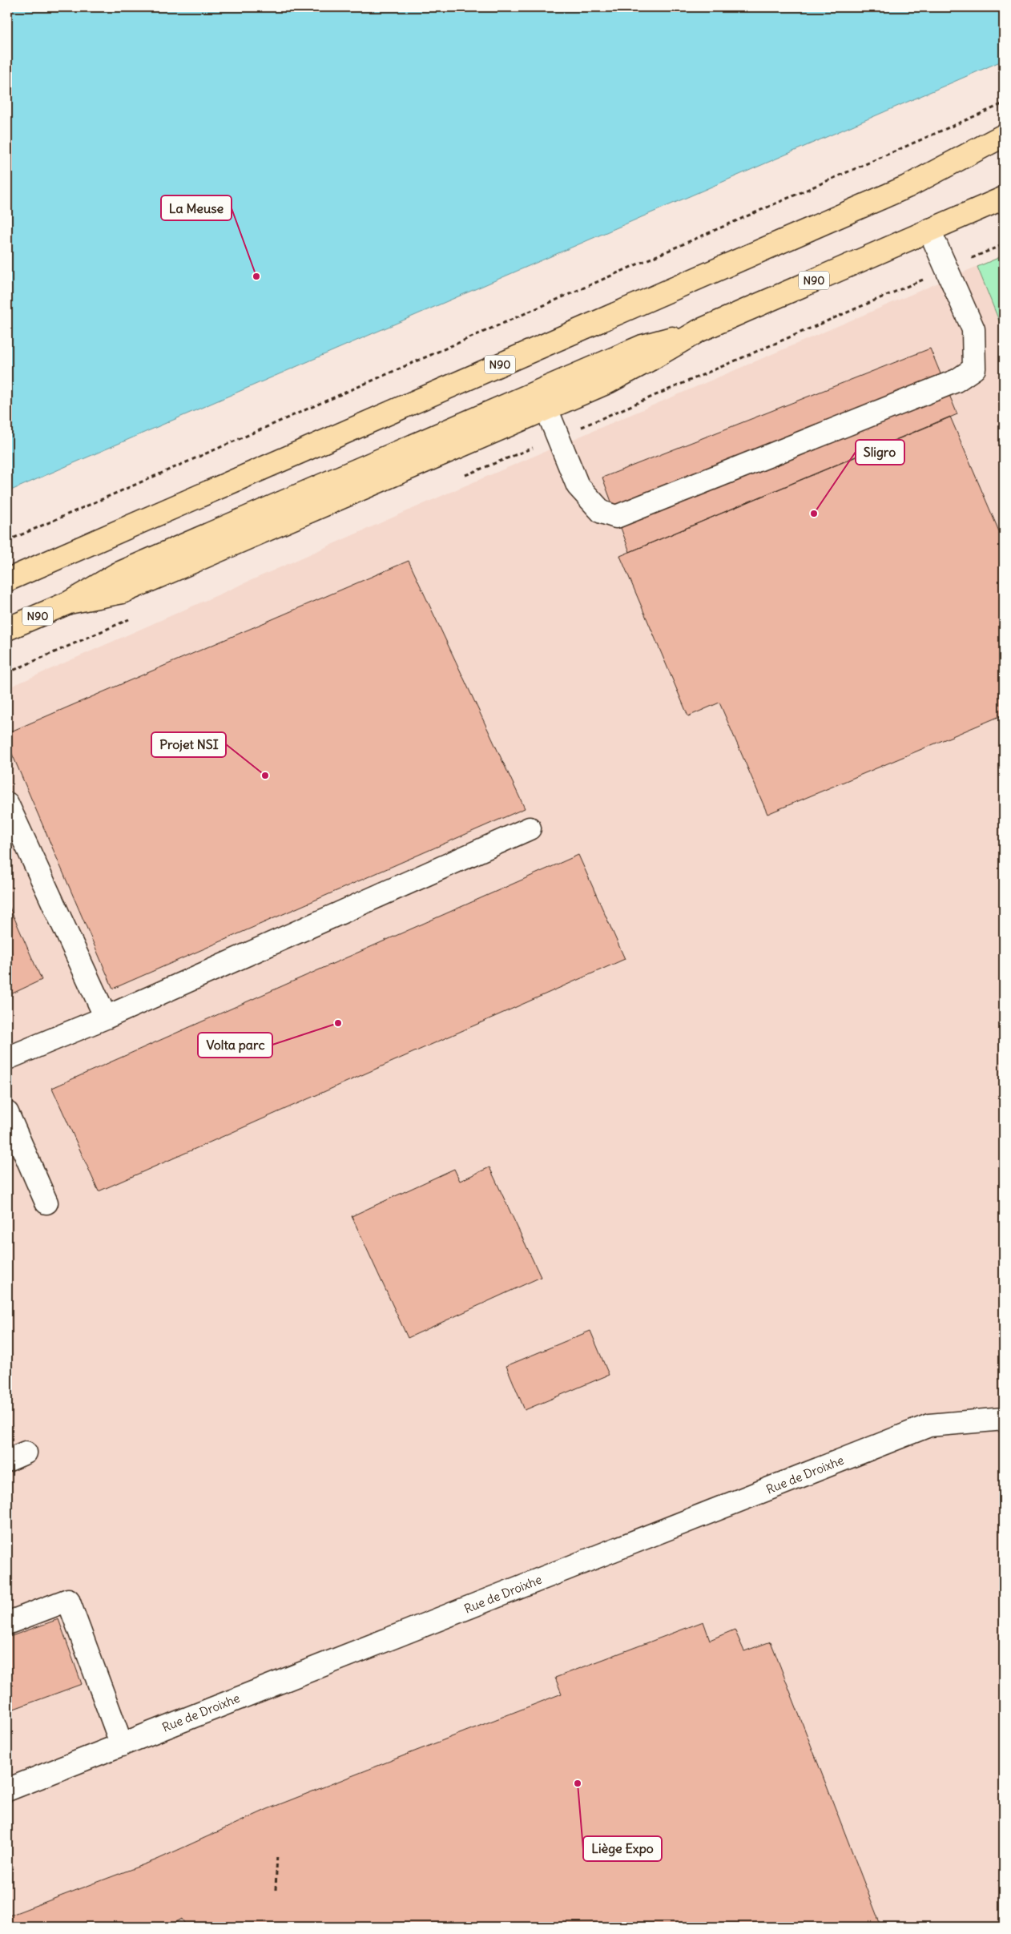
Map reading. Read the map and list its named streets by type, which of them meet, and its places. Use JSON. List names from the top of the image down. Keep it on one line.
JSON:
{"streets":{"main road":["N90"],"street":["Rue de Droixhe"]},"places":["La Meuse","Sligro","Projet NSI","Volta parc","Liège Expo"]}
